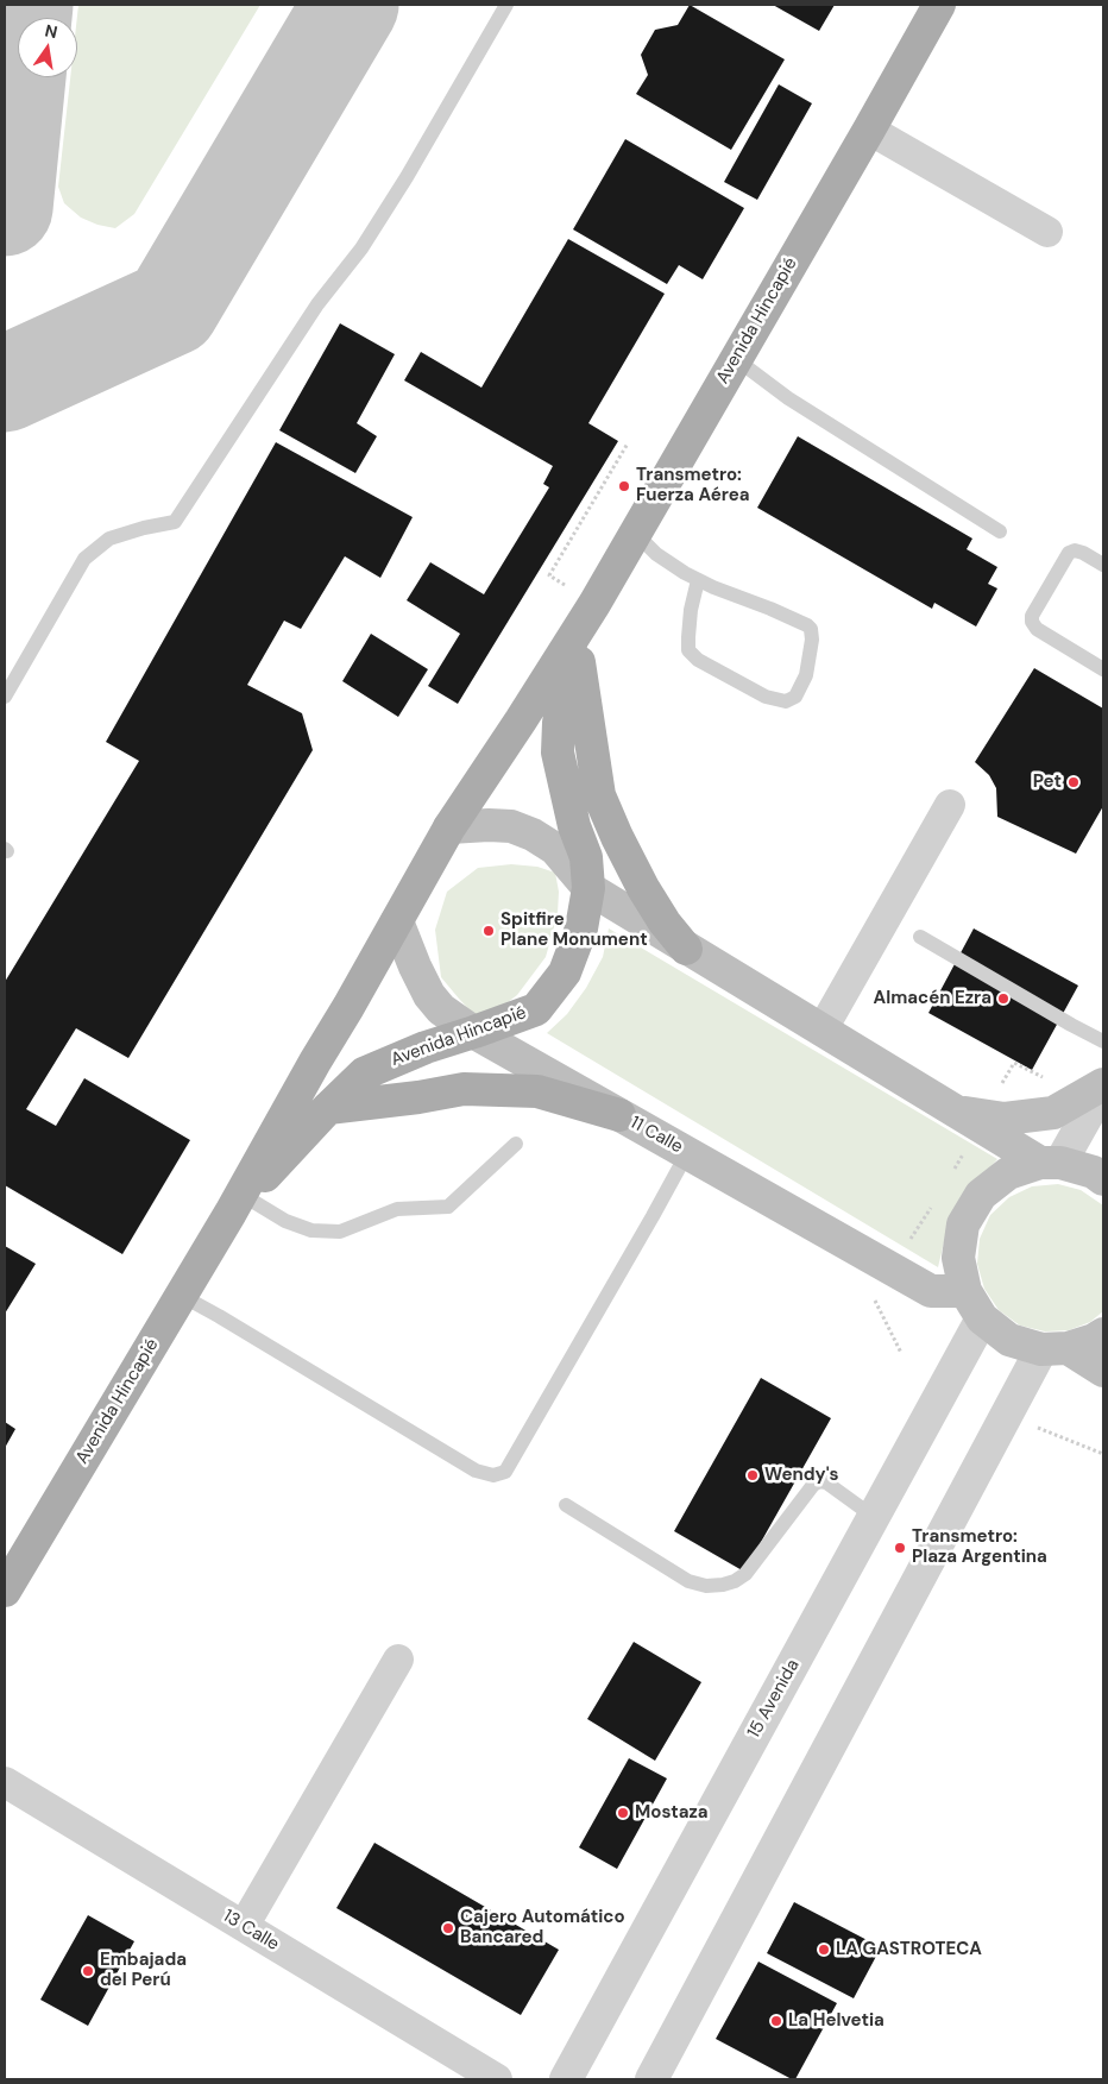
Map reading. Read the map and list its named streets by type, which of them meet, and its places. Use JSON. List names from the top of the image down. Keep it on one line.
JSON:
{"streets":{"main road":["Avenida Hincapié","11 Calle"],"street":["15 Avenida","13 Calle"]},"crossings":[["Avenida Hincapié","11 Calle"]],"places":["Transmetro: Fuerza Aérea","Pet","Spitfire Plane Monument","Almacén Ezra","Wendy's","Transmetro: Plaza Argentina","Mostaza","Cajero Automático Bancared","LA GASTROTECA","Embajada del Perú","La Helvetia"],"north":"top"}
